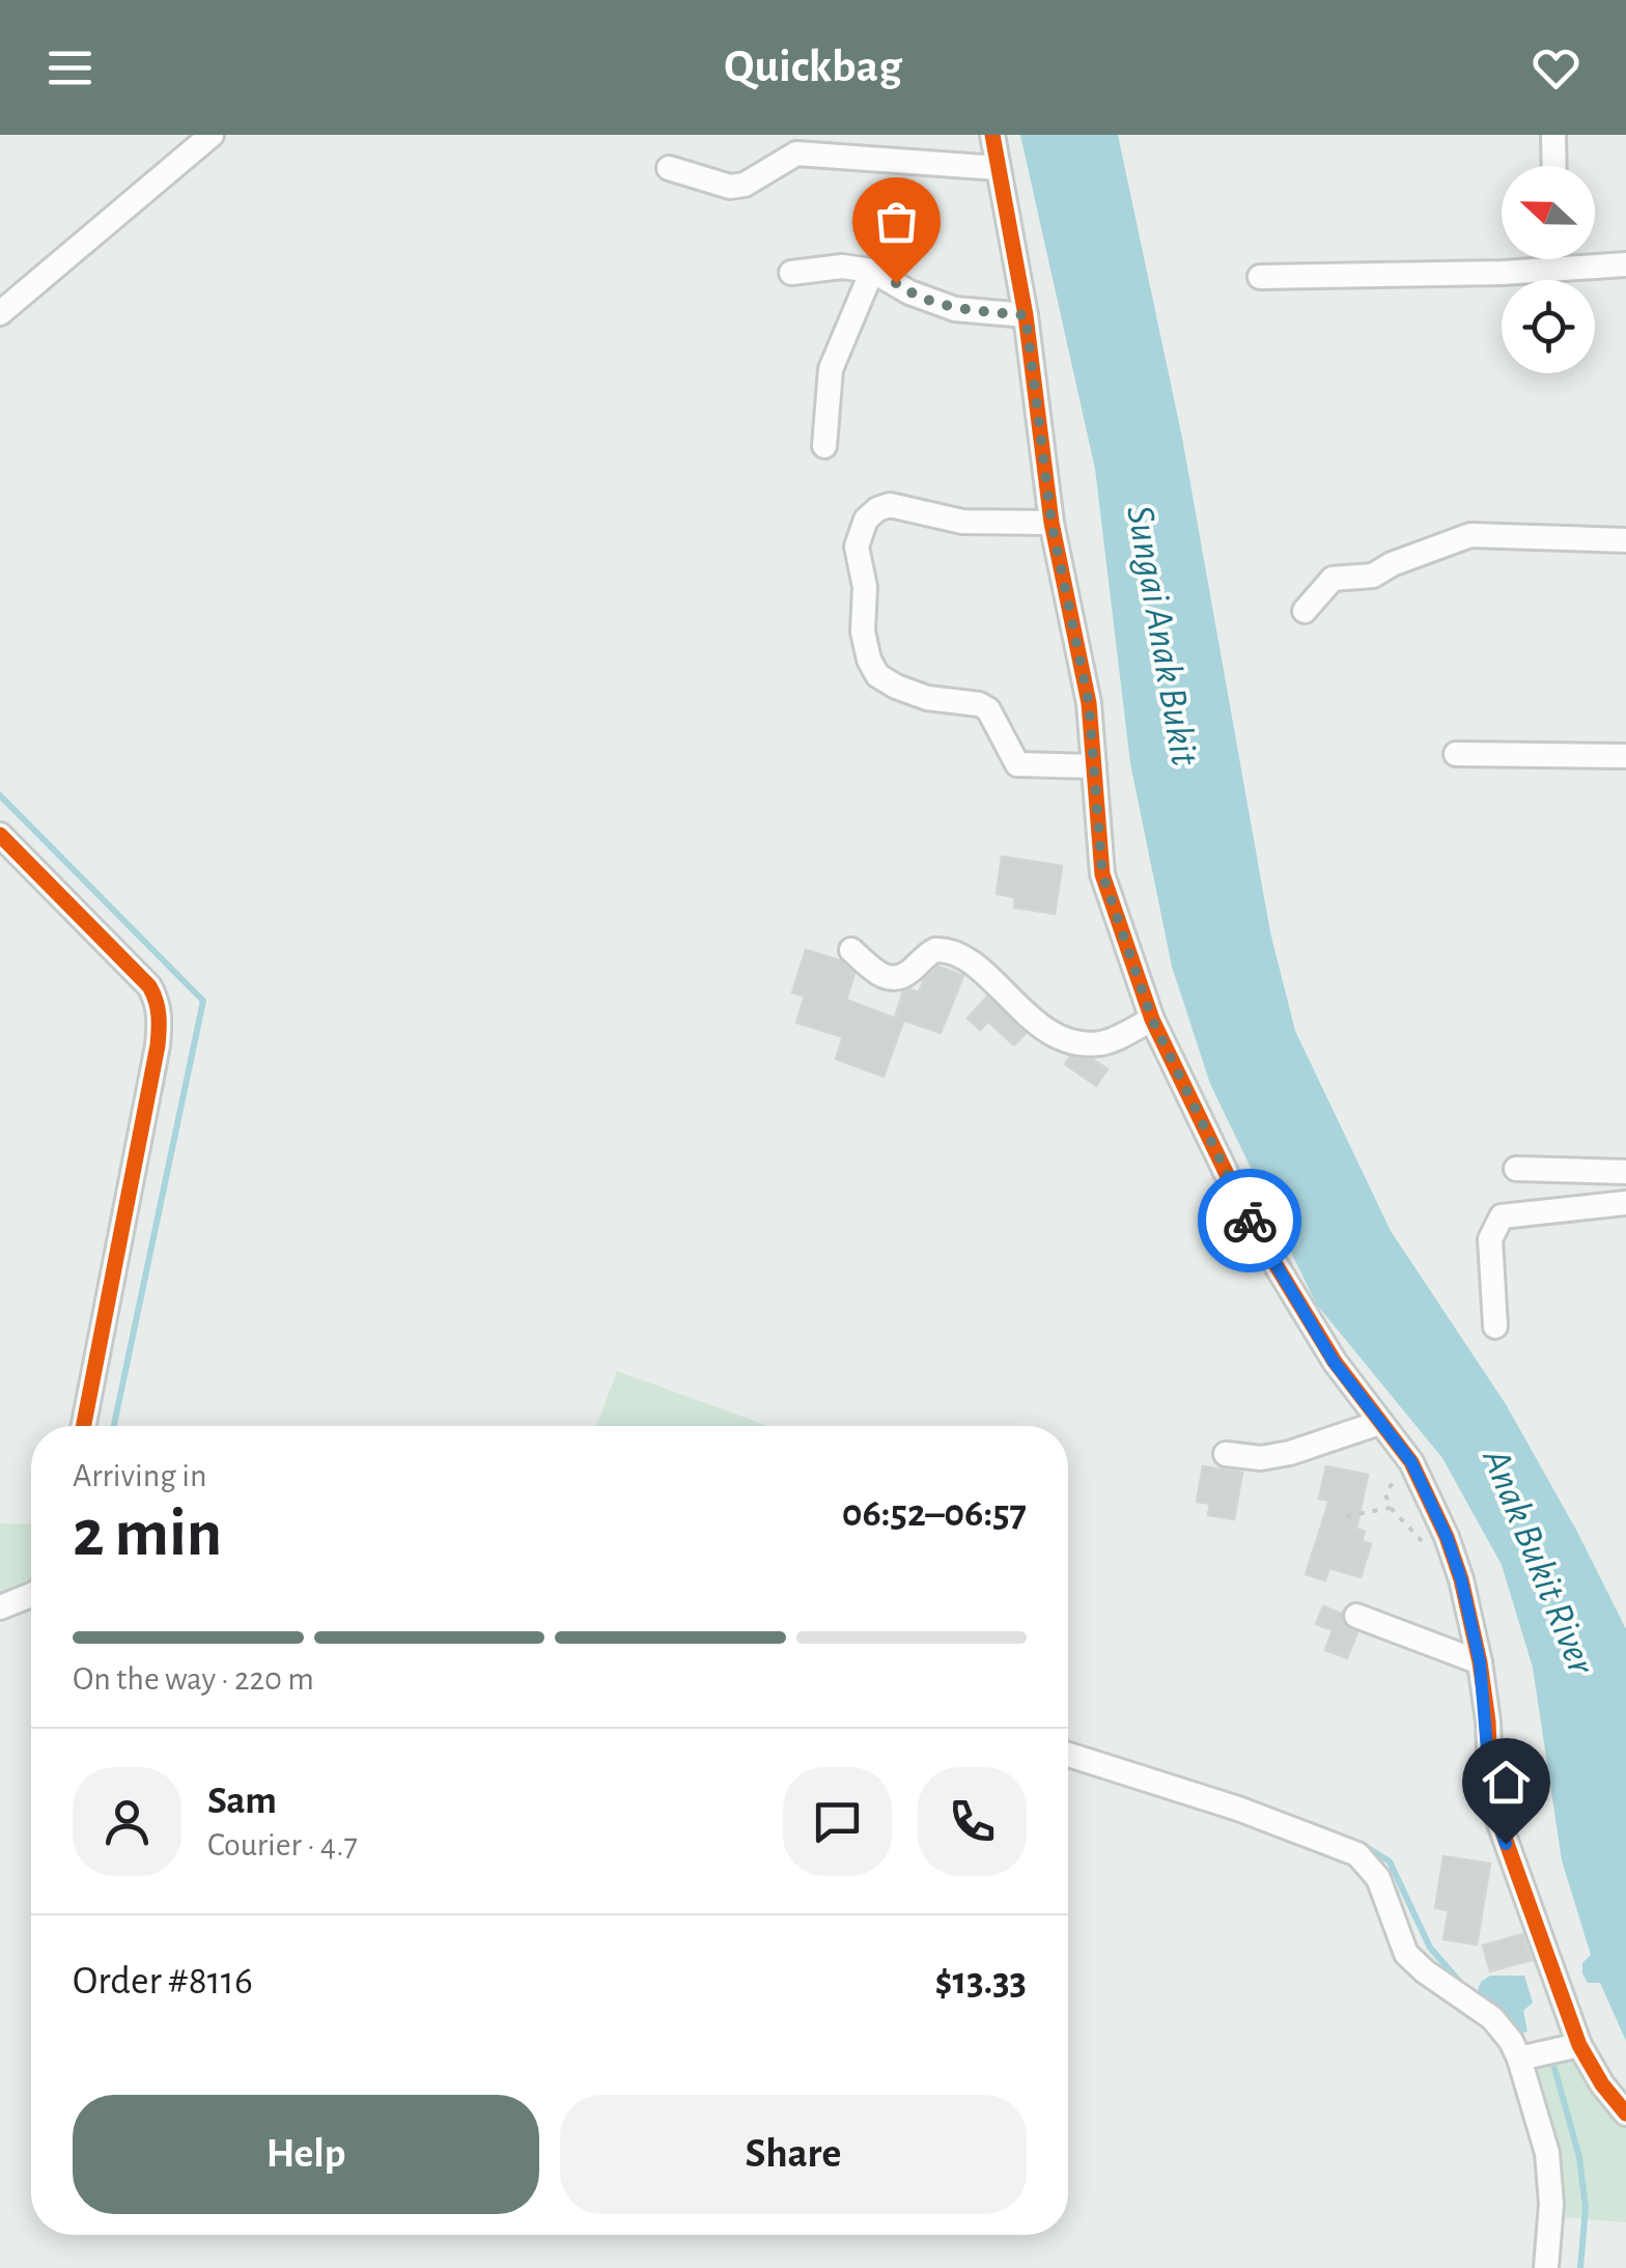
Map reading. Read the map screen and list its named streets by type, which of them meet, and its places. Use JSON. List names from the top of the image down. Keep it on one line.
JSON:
{"water":["Sungai Anak Bukit","Anak Bukit River"],"north":"left","page":{"header":"Quickbag","heading":["2 min","Arriving in","06:52–06:57"],"panel":["Sam","Courier · 4.7","Order #8116","$13.33"],"bar":"On the way · 220 m","buttons":["Help","Share"]}}
